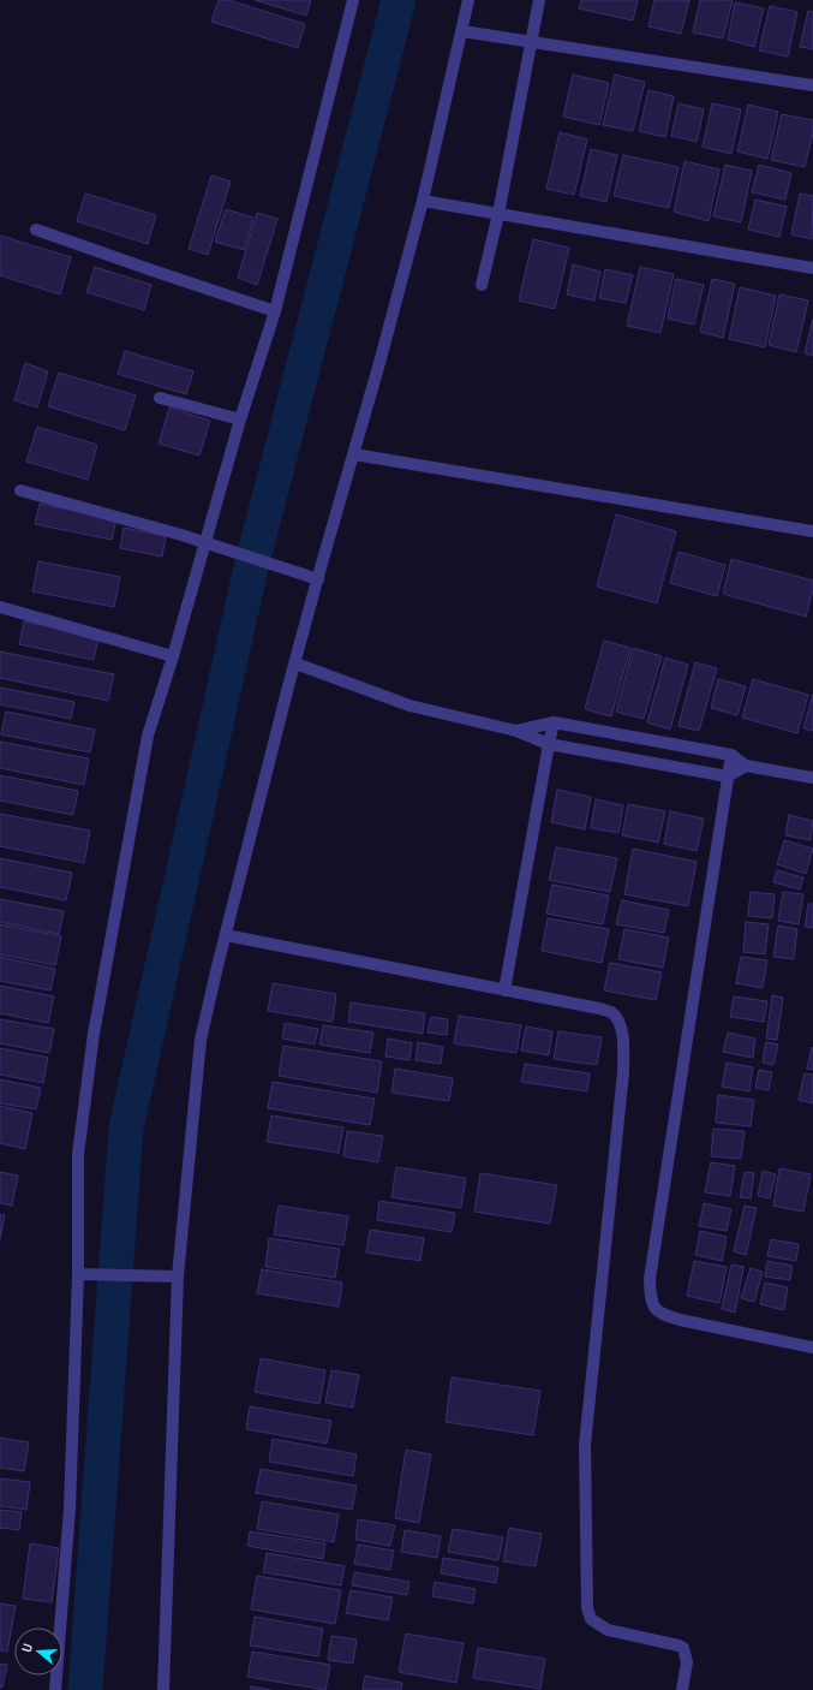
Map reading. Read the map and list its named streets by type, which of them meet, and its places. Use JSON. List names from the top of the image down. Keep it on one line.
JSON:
{"north":"left"}
